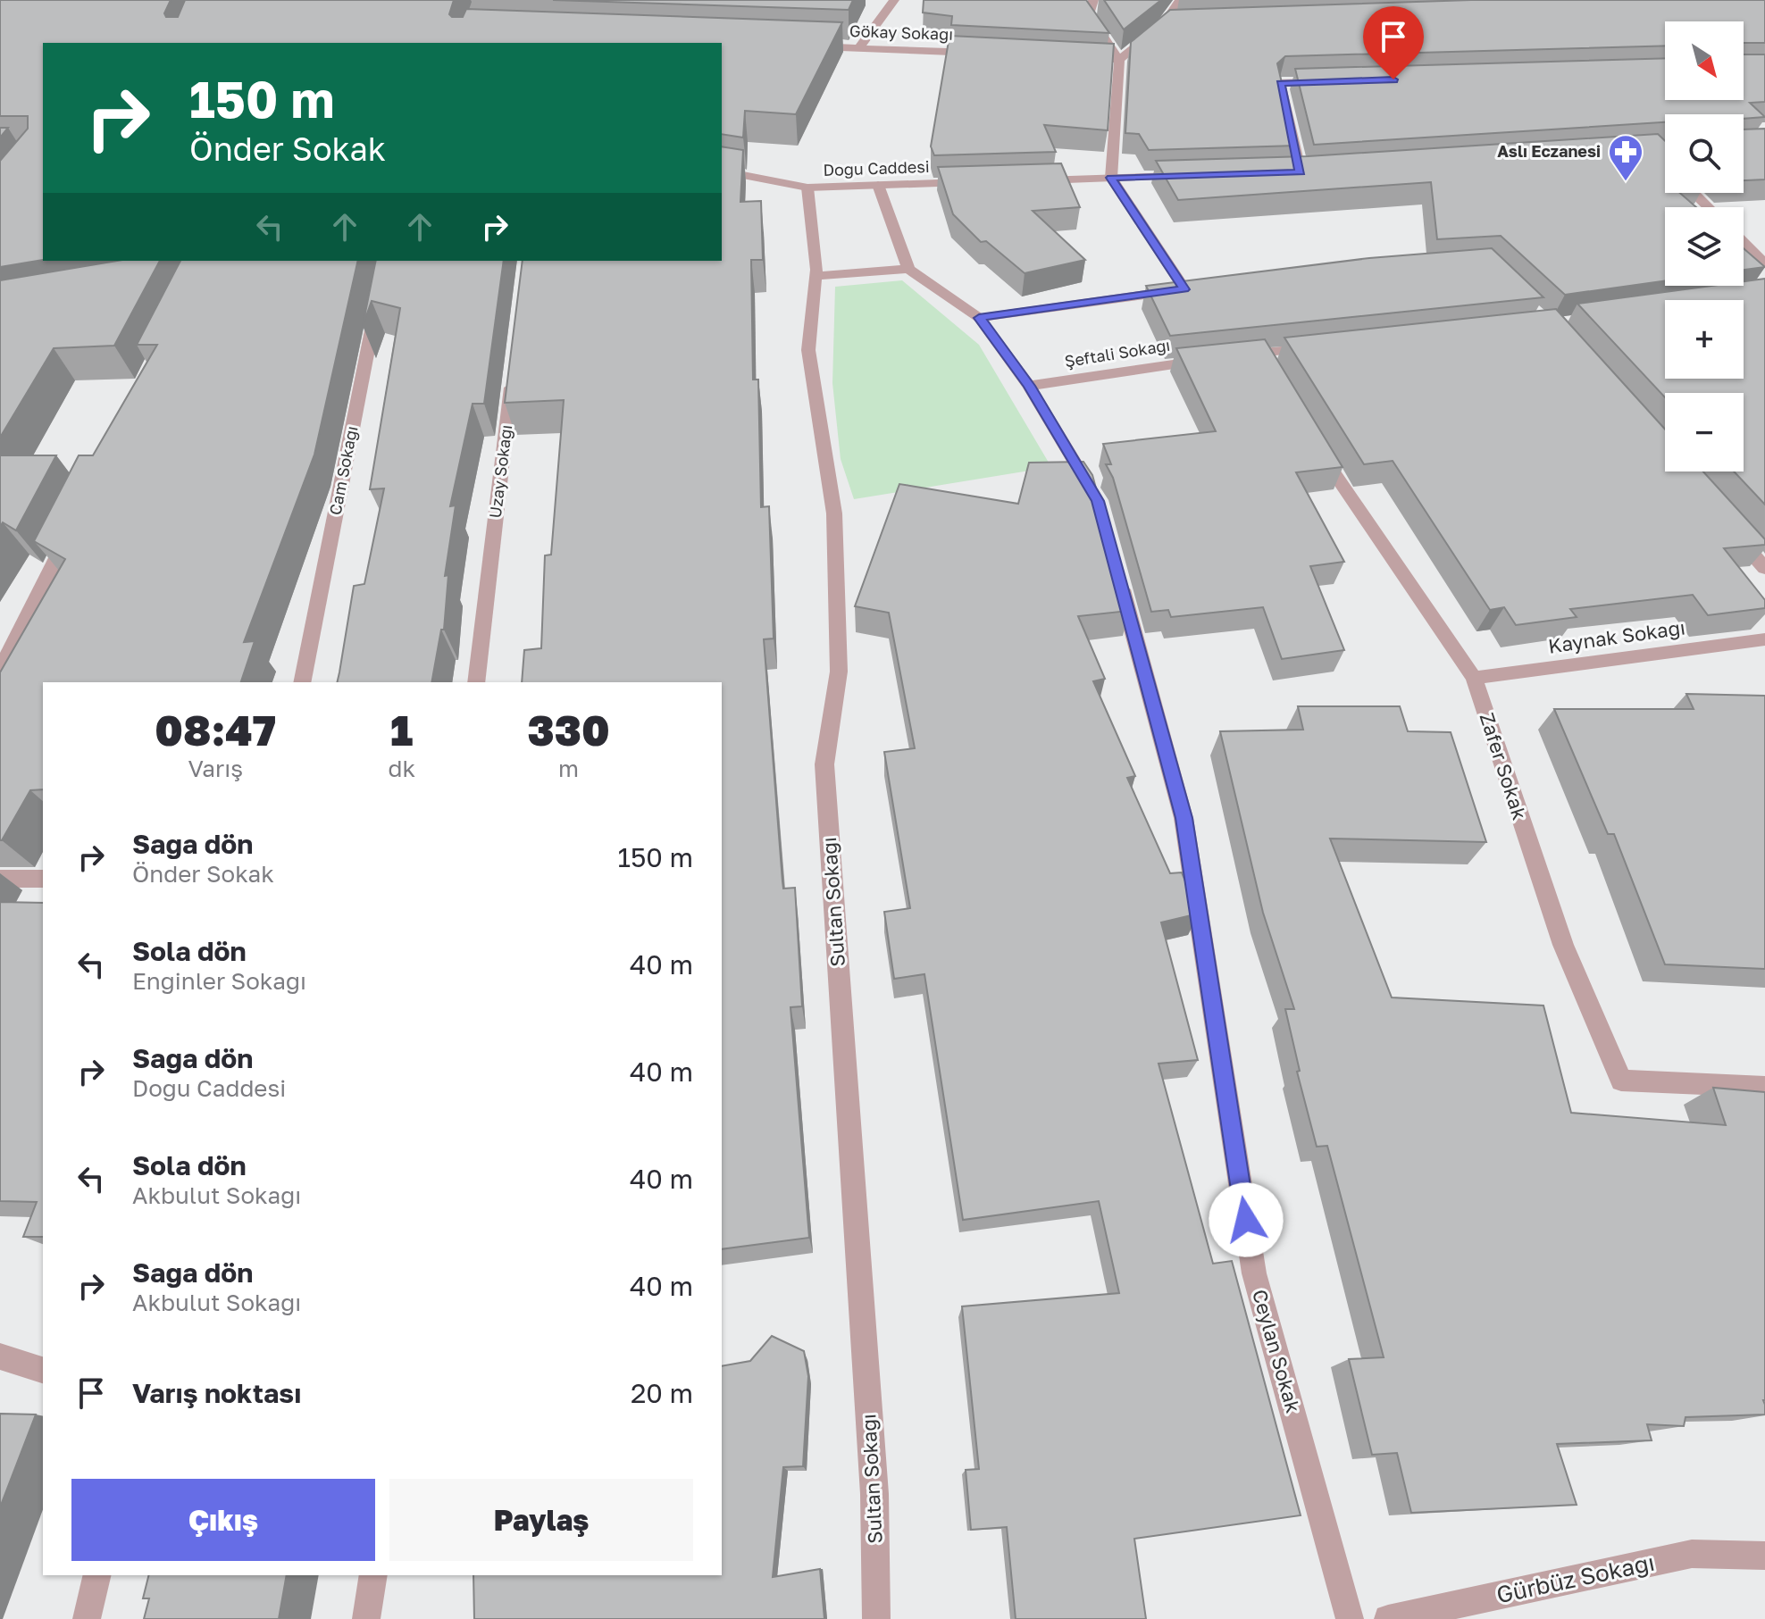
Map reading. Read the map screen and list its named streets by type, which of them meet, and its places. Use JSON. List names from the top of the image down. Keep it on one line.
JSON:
{"streets":{"street":["Gökay Sokağı","Doğu Caddesi","Şeftali Sokağı","Cam Sokağı","Uzay Sokağı","Kaynak Sokağı","Zafer Sokak","Sultan Sokağı","Ceylan Sokak","Gürbüz Sokağı"]},"crossings":[["Doğu Caddesi","Sultan Sokağı"],["Kaynak Sokağı","Zafer Sokak"]],"places":{"pharmacy":["Aslı Eczanesi"]},"north":"bottom right","page":{"map_buttons":["+","−"],"turn":["150 m","Önder Sokak"],"eta":["08:47","Varış","1","dk","330","m"],"list":[{"name":"Sağa dön","note":"Önder Sokak","value":"150 m"},{"name":"Sola dön","note":"Enginler Sokağı","value":"40 m"},{"name":"Sağa dön","note":"Doğu Caddesi","value":"40 m"},{"name":"Sola dön","note":"Akbulut Sokağı","value":"40 m"},{"name":"Sağa dön","note":"Akbulut Sokağı","value":"40 m"},{"name":"Varış noktası","value":"20 m"}],"buttons":["Çıkış","Paylaş"]}}
